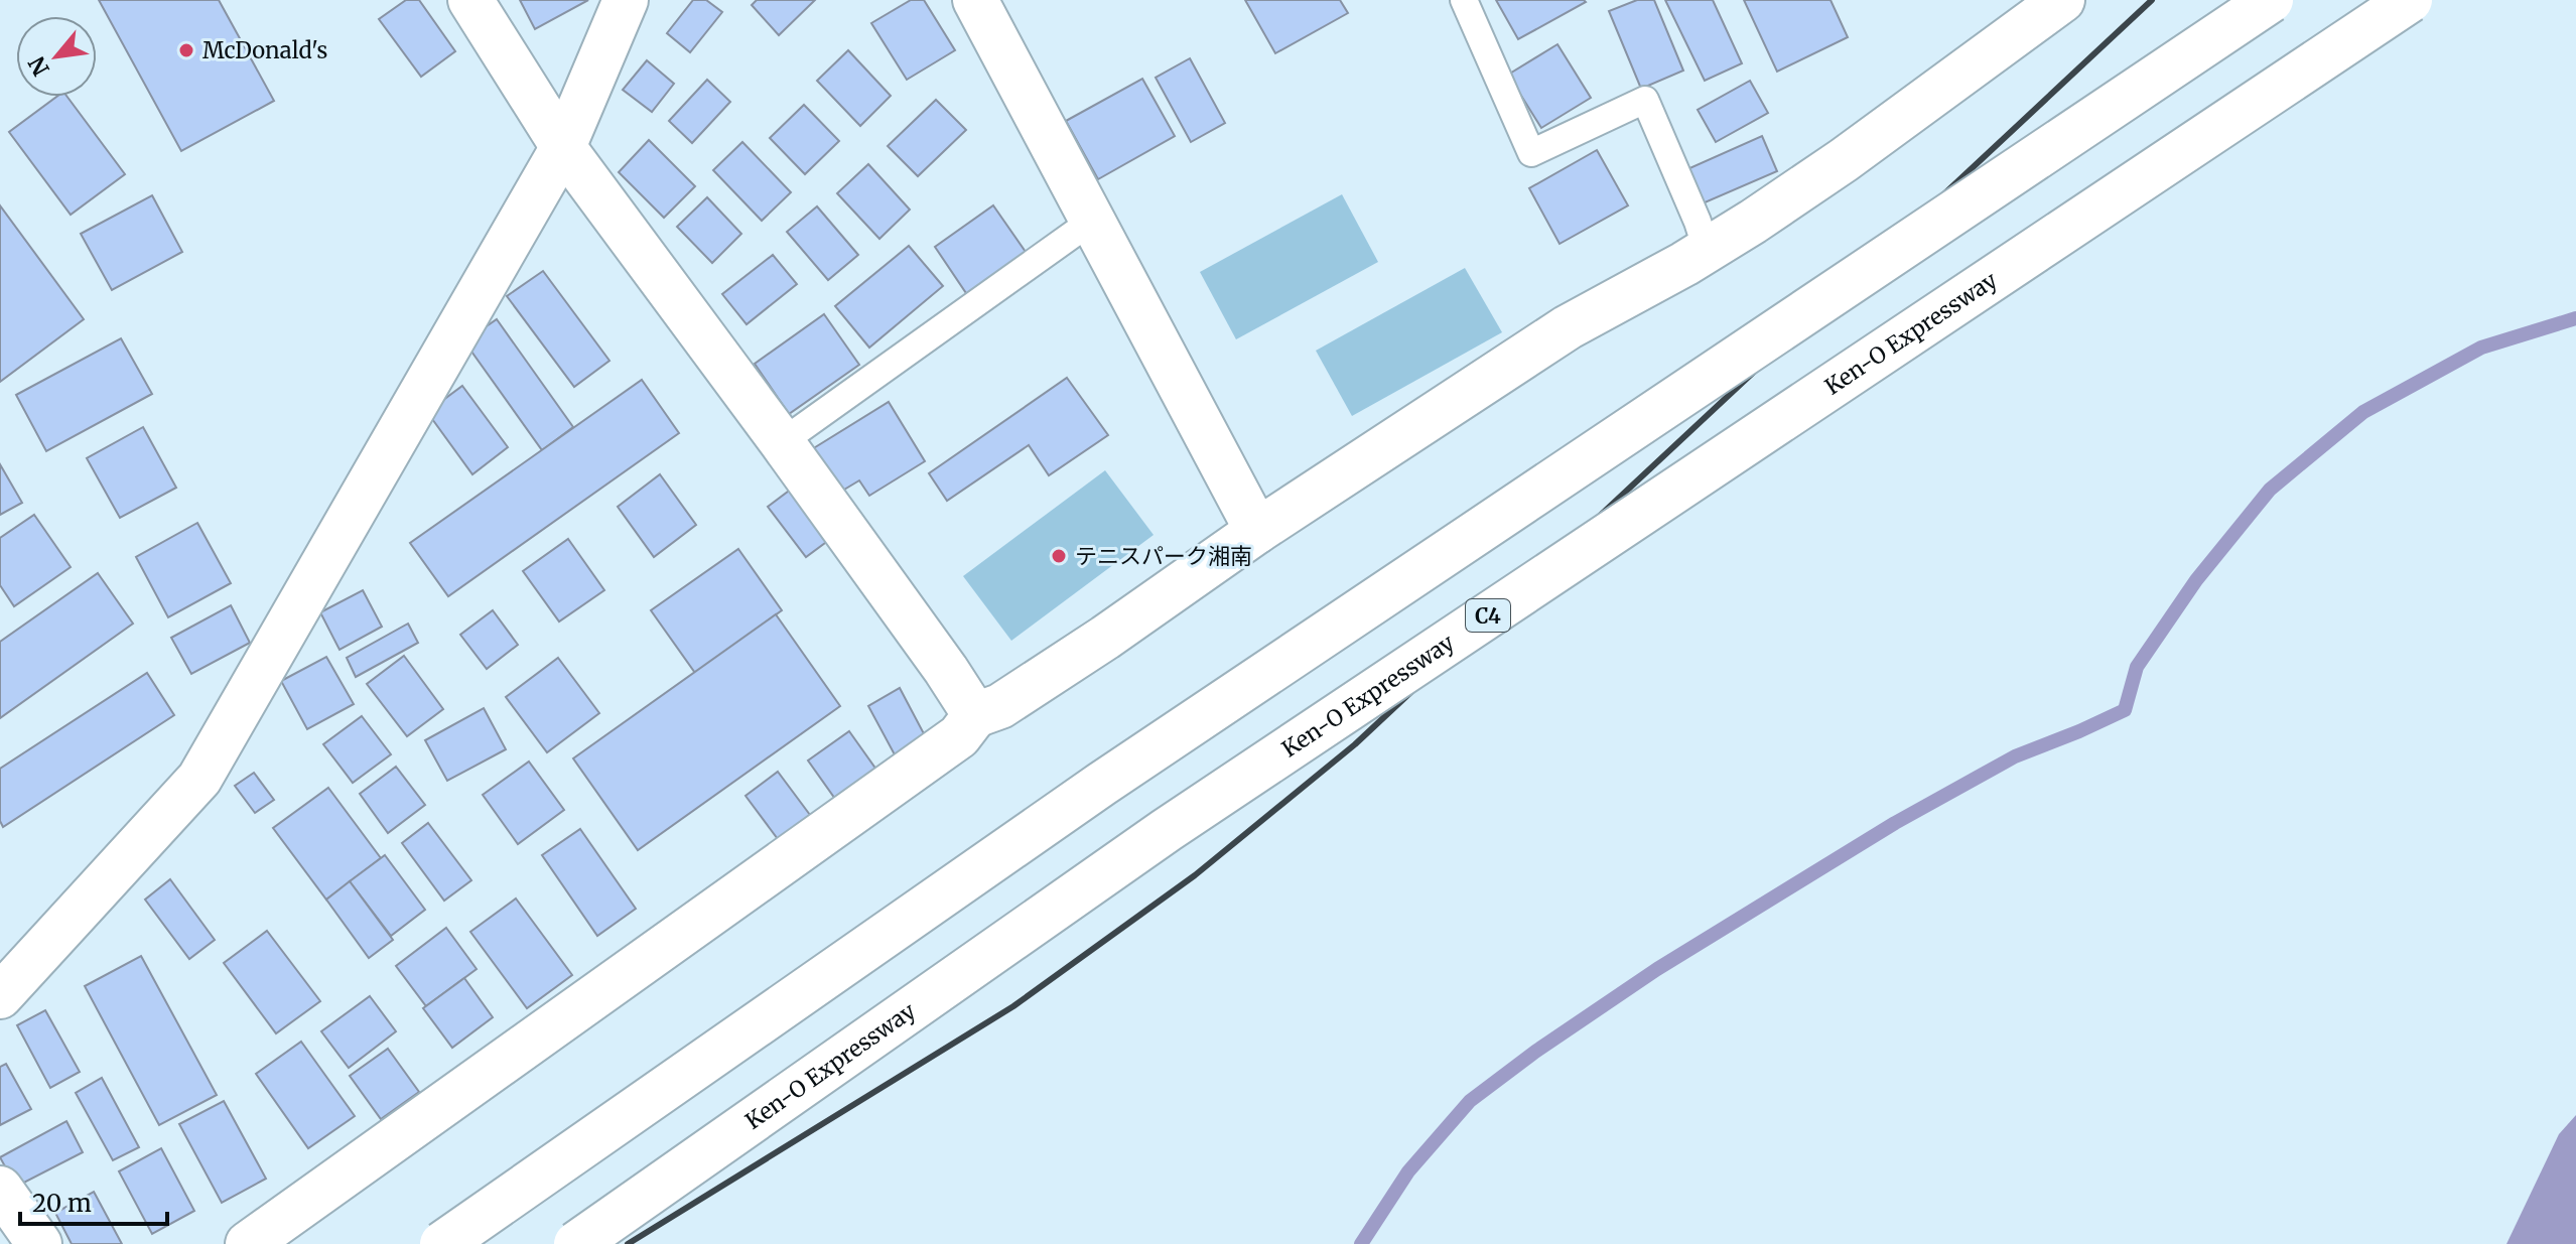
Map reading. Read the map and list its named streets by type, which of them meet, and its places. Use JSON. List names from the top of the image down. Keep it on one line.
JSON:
{"streets":{"main road":["Ken-O Expressway","C4"]},"places":["McDonald's","テニスパーク湘南"],"scale_bar":"20 m","north":"bottom left"}
